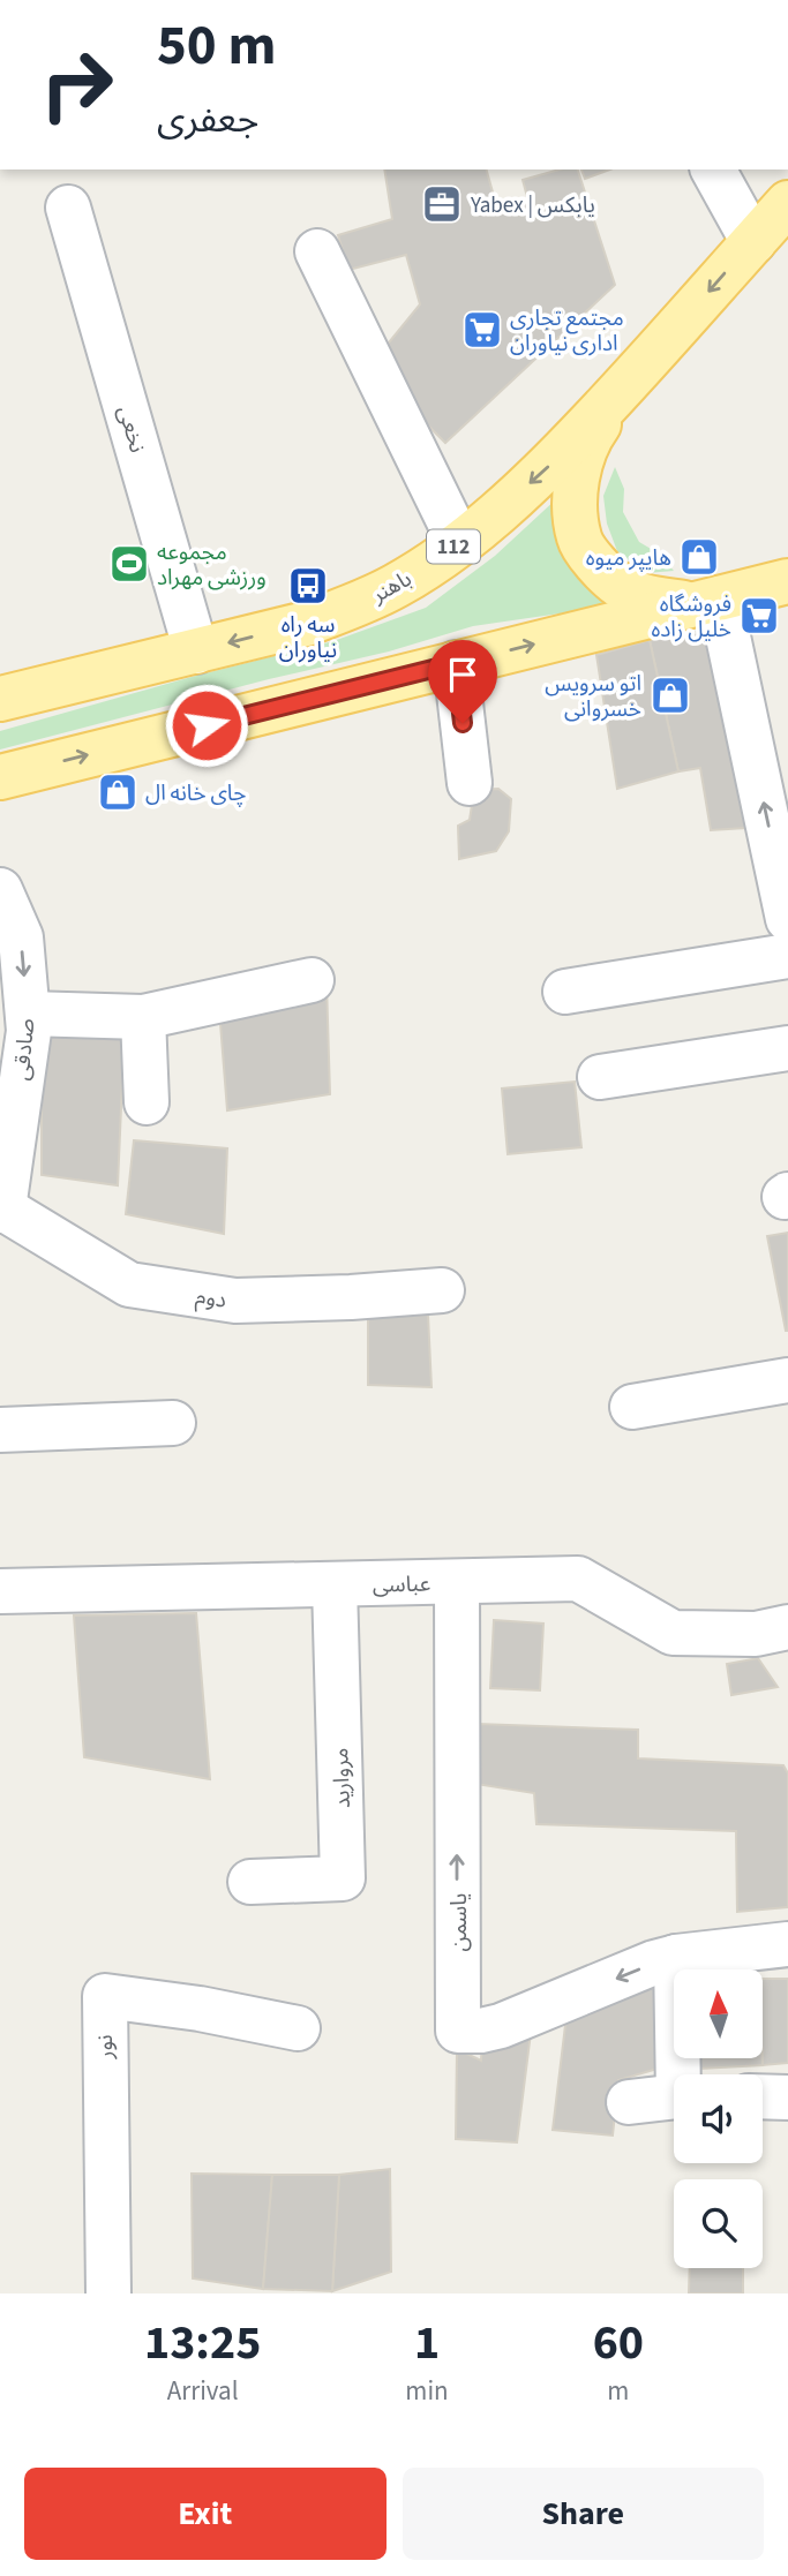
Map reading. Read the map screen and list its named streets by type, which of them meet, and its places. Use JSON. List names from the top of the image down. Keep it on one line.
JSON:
{"streets":{"main road":["112","باهنر"],"street":["نخعی","صادقی","دوم","عباسی","مروارید","یاسمن","نور"]},"crossings":[["نخعی","باهنر"],["صادقی","دوم"],["عباسی","مروارید"],["عباسی","یاسمن"]],"one_way":["صادقی"],"places":{"office":["Yabex | یابکس"],"supermarket":["مجتمع تجاری اداری نیاوران","فروشگاه خلیل زاده"],"shop":["هایپر میوه","اتو سرویس خسروانی","چای خانه ال"],"sports":["مجموعه ورزشی مهراد"],"bus stop":["سه راه نیاوران"]},"north":"top","page":{"turn":["50 m","جعفری"],"eta":["13:25","Arrival","1","min","60","m"],"buttons":["Exit","Share"]}}
